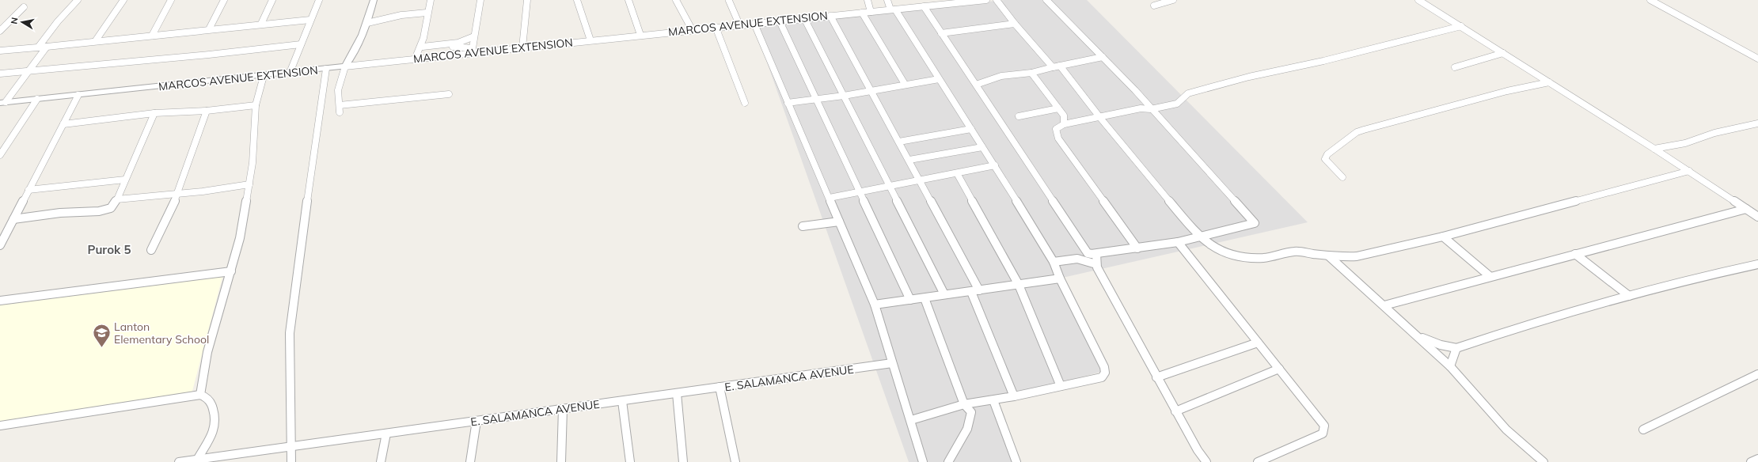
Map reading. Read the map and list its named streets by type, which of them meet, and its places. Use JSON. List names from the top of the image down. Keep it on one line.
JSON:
{"streets":{"street":["MARCOS AVENUE EXTENSION","E. SALAMANCA AVENUE"]},"districts":["Purok 5"],"places":{"school or university":["Lanton Elementary School"]},"north":"left"}
